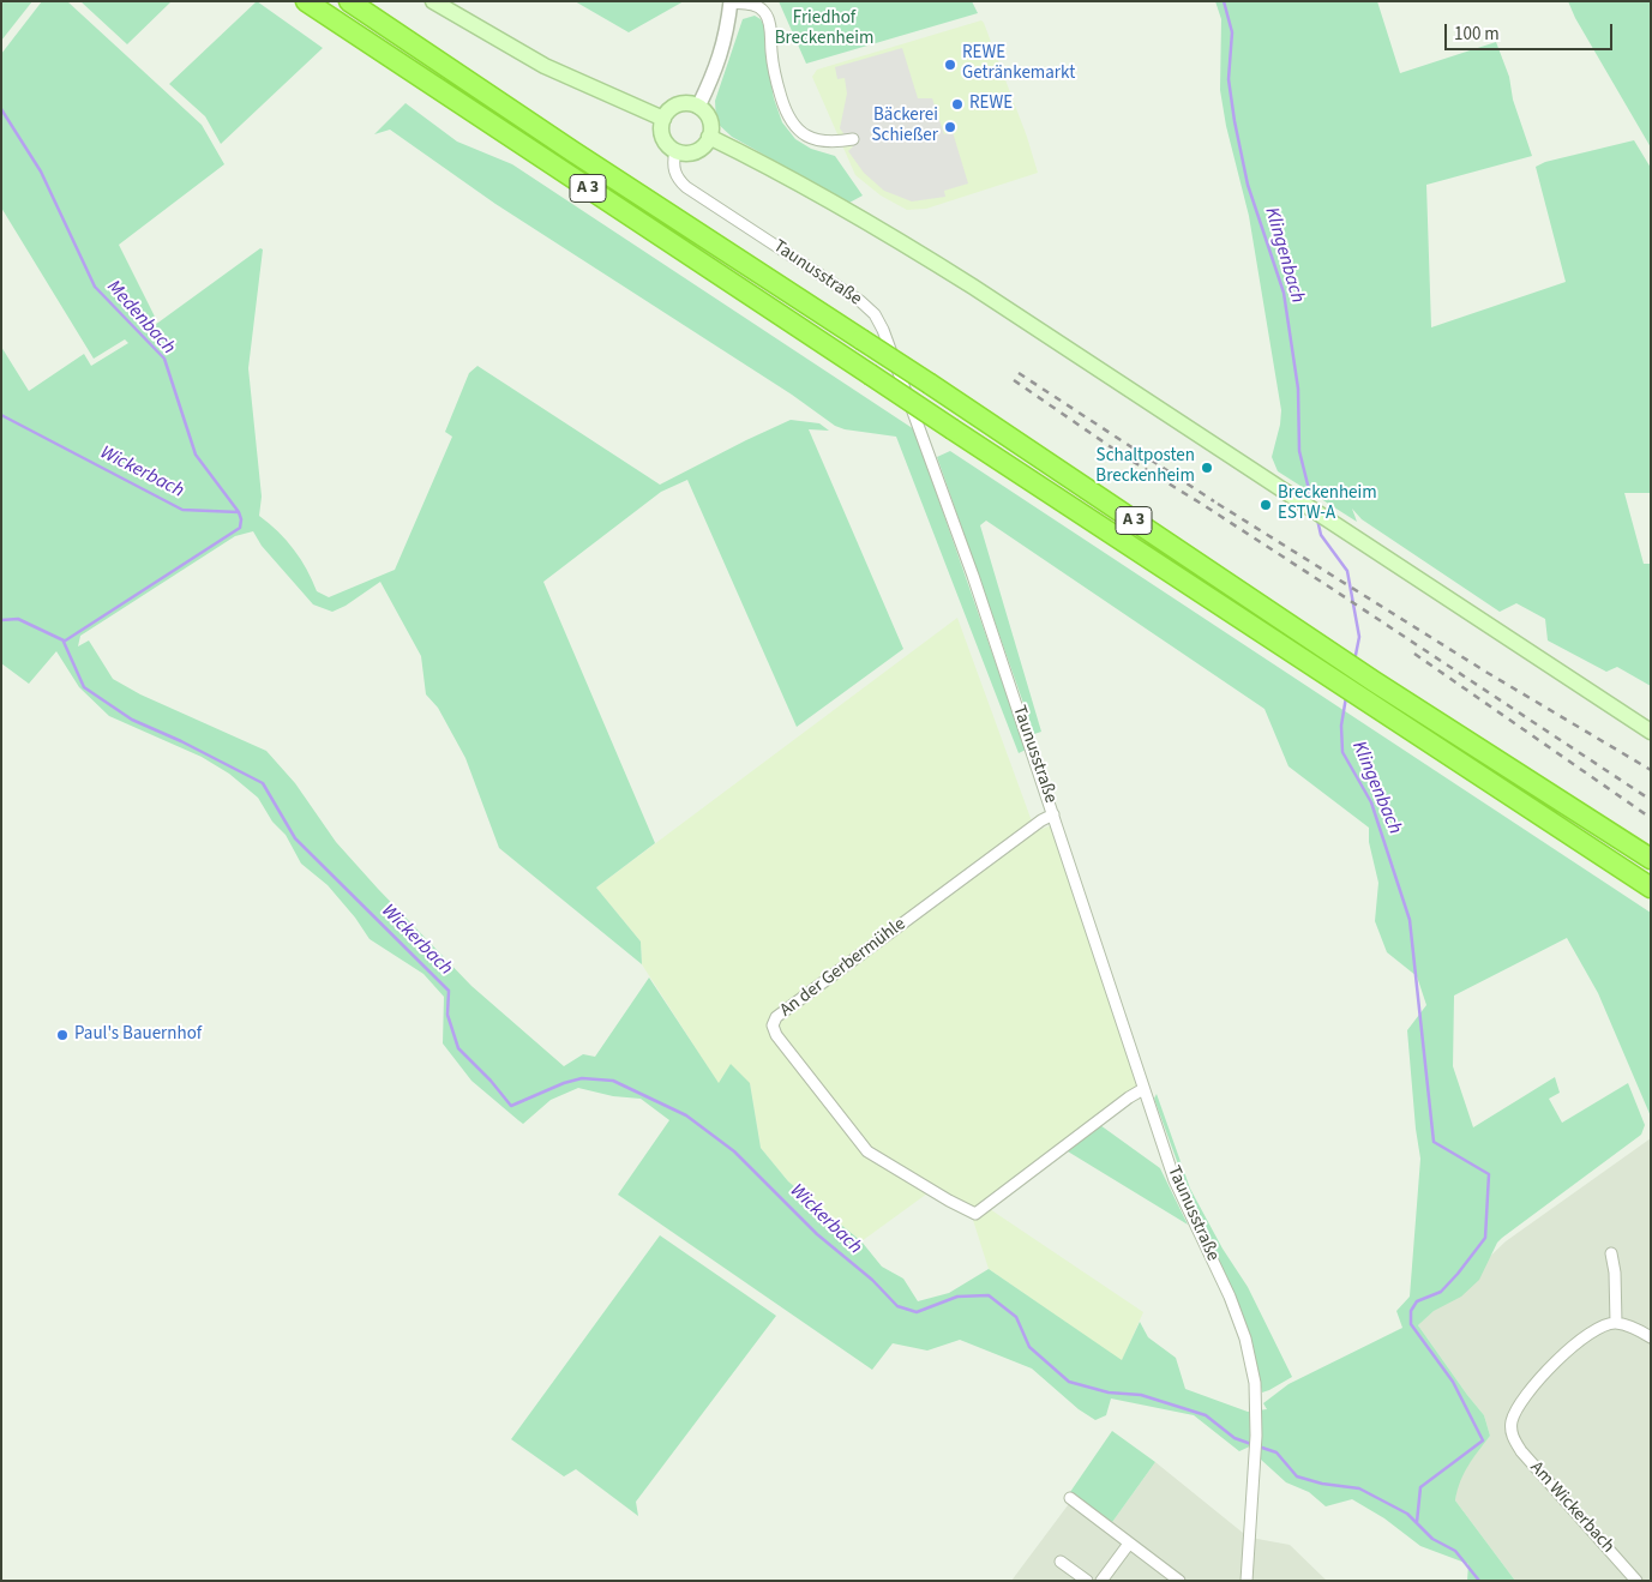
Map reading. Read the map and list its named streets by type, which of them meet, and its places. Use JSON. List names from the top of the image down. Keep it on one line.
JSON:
{"streets":{"highway":["A 3"],"street":["Taunusstraße","An der Gerbermühle","Am Wickerbach"]},"crossings":[["Taunusstraße","An der Gerbermühle"]],"water":["Klingenbach","Medenbach","Wickerbach"],"parks":["Friedhof Breckenheim"],"places":["REWE Getränkemarkt","REWE","Bäckerei Schießer","Schaltposten Breckenheim","Breckenheim ESTW-A","Paul's Bauernhof"],"scale_bar":"100 m"}
